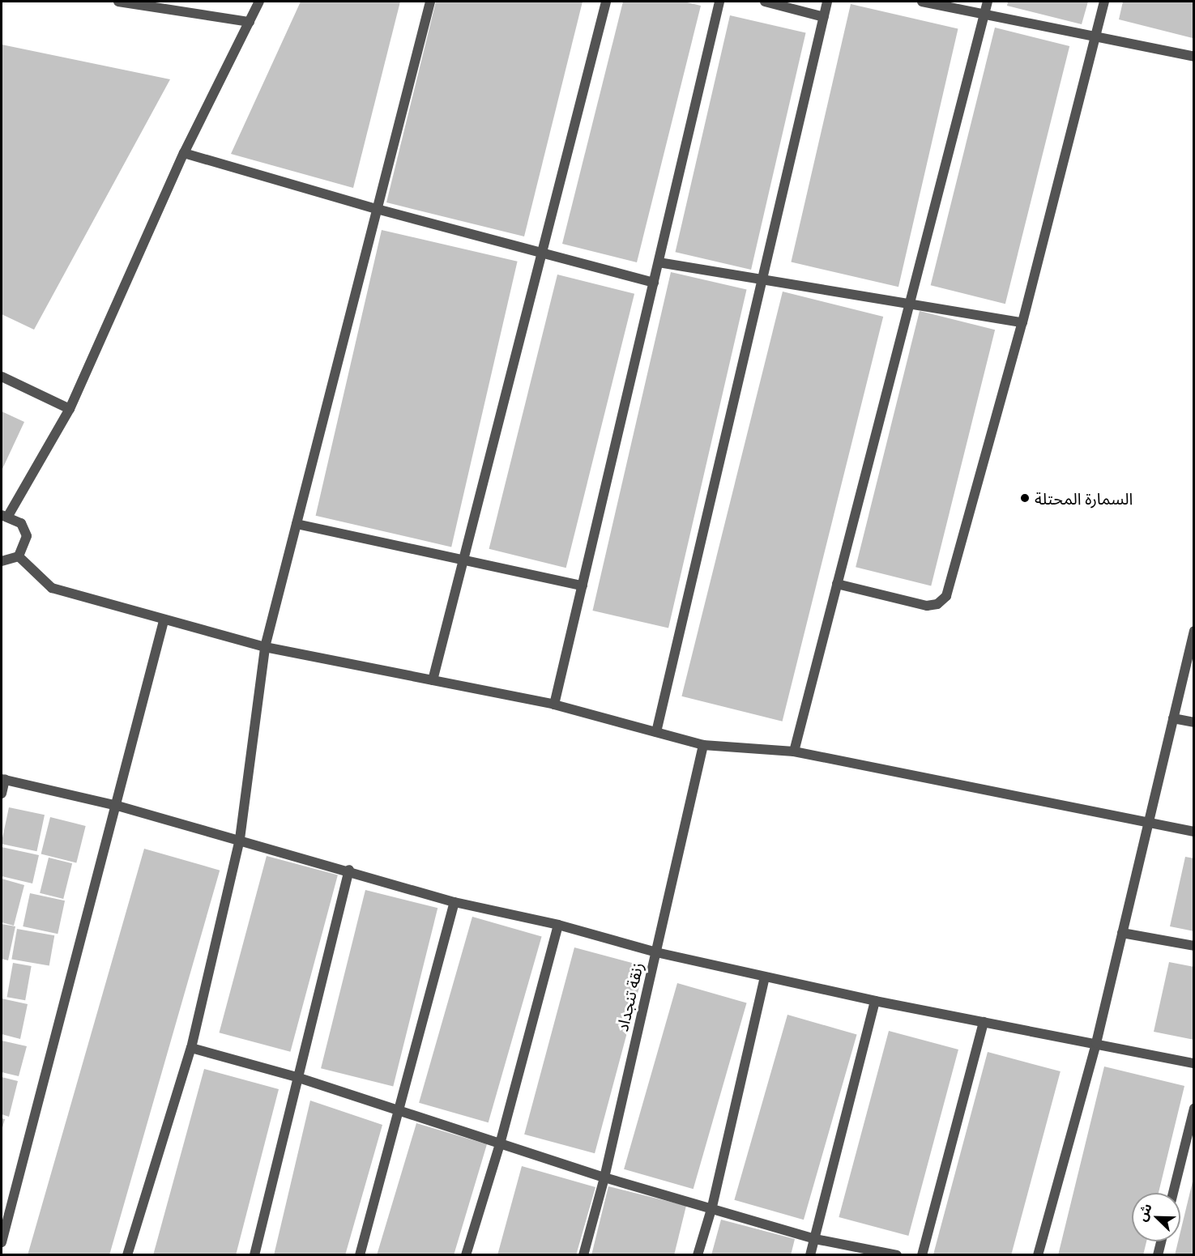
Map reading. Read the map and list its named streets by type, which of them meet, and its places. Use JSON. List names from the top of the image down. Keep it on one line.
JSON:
{"streets":{"street":["زنقة تنجداد"]},"places":["السمارة المحتلة"],"north":"top left"}
